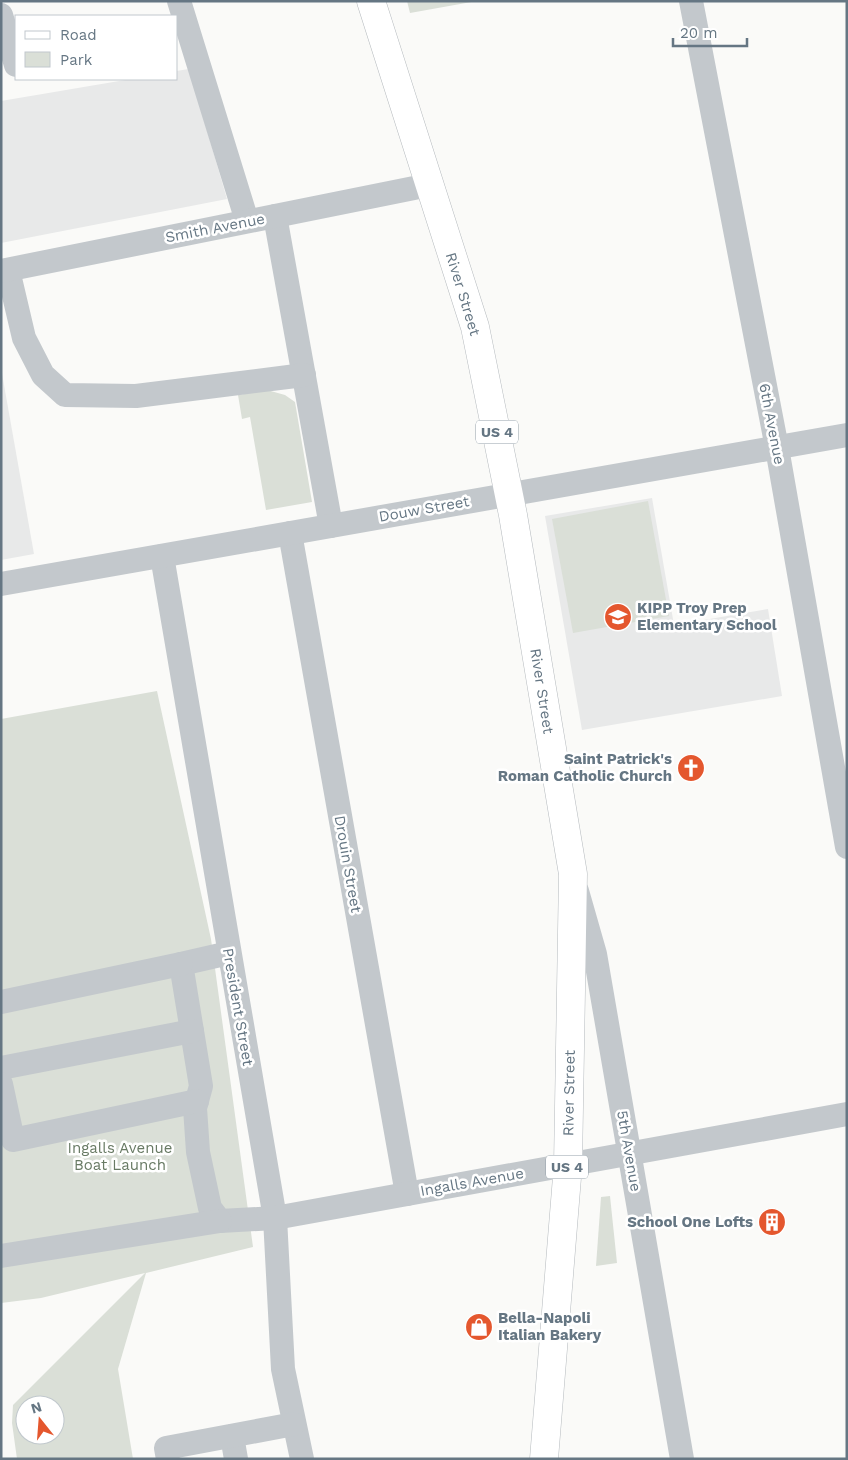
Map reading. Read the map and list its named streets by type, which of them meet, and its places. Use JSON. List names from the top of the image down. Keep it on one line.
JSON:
{"streets":{"main road":["River Street","US 4"],"street":["Smith Avenue","6th Avenue","Douw Street","Drouin Street","President Street","5th Avenue","Ingalls Avenue"]},"crossings":[["Smith Avenue","River Street"],["River Street","Douw Street"],["River Street","5th Avenue"],["River Street","Ingalls Avenue"],["6th Avenue","Douw Street"],["Douw Street","Drouin Street"],["Douw Street","President Street"],["Drouin Street","Ingalls Avenue"],["President Street","Ingalls Avenue"],["5th Avenue","Ingalls Avenue"]],"parks":["Ingalls Avenue Boat Launch"],"places":{"school or university":["KIPP Troy Prep Elementary School"],"church":["Saint Patrick's Roman Catholic Church"],"building":["School One Lofts"],"shop":["Bella-Napoli Italian Bakery"]},"legend":["Road","Park"],"scale_bar":"20 m","north":"top"}
